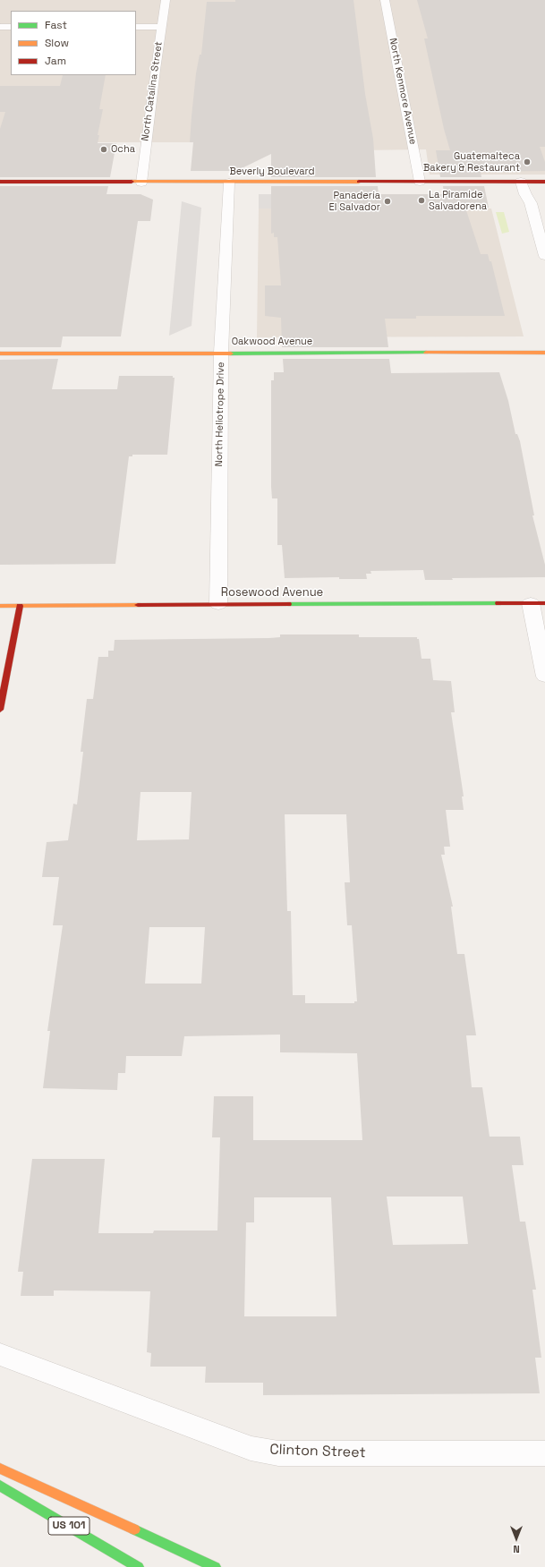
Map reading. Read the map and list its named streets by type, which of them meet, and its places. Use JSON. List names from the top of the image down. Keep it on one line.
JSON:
{"streets":{"main road":["Beverly Boulevard","Oakwood Avenue","Rosewood Avenue","US 101"],"street":["North Catalina Street","North Kenmore Avenue","North Heliotrope Drive","Clinton Street"]},"crossings":[["North Catalina Street","Beverly Boulevard"],["North Kenmore Avenue","Beverly Boulevard"],["Beverly Boulevard","North Heliotrope Drive"],["Oakwood Avenue","North Heliotrope Drive"],["North Heliotrope Drive","Rosewood Avenue"]],"places":["Ocha","Guatemalteca Bakery & Restaurant","La Piramide Salvadorena","Panadería El Salvador"],"legend":["Fast","Slow","Jam"],"north":"bottom"}
